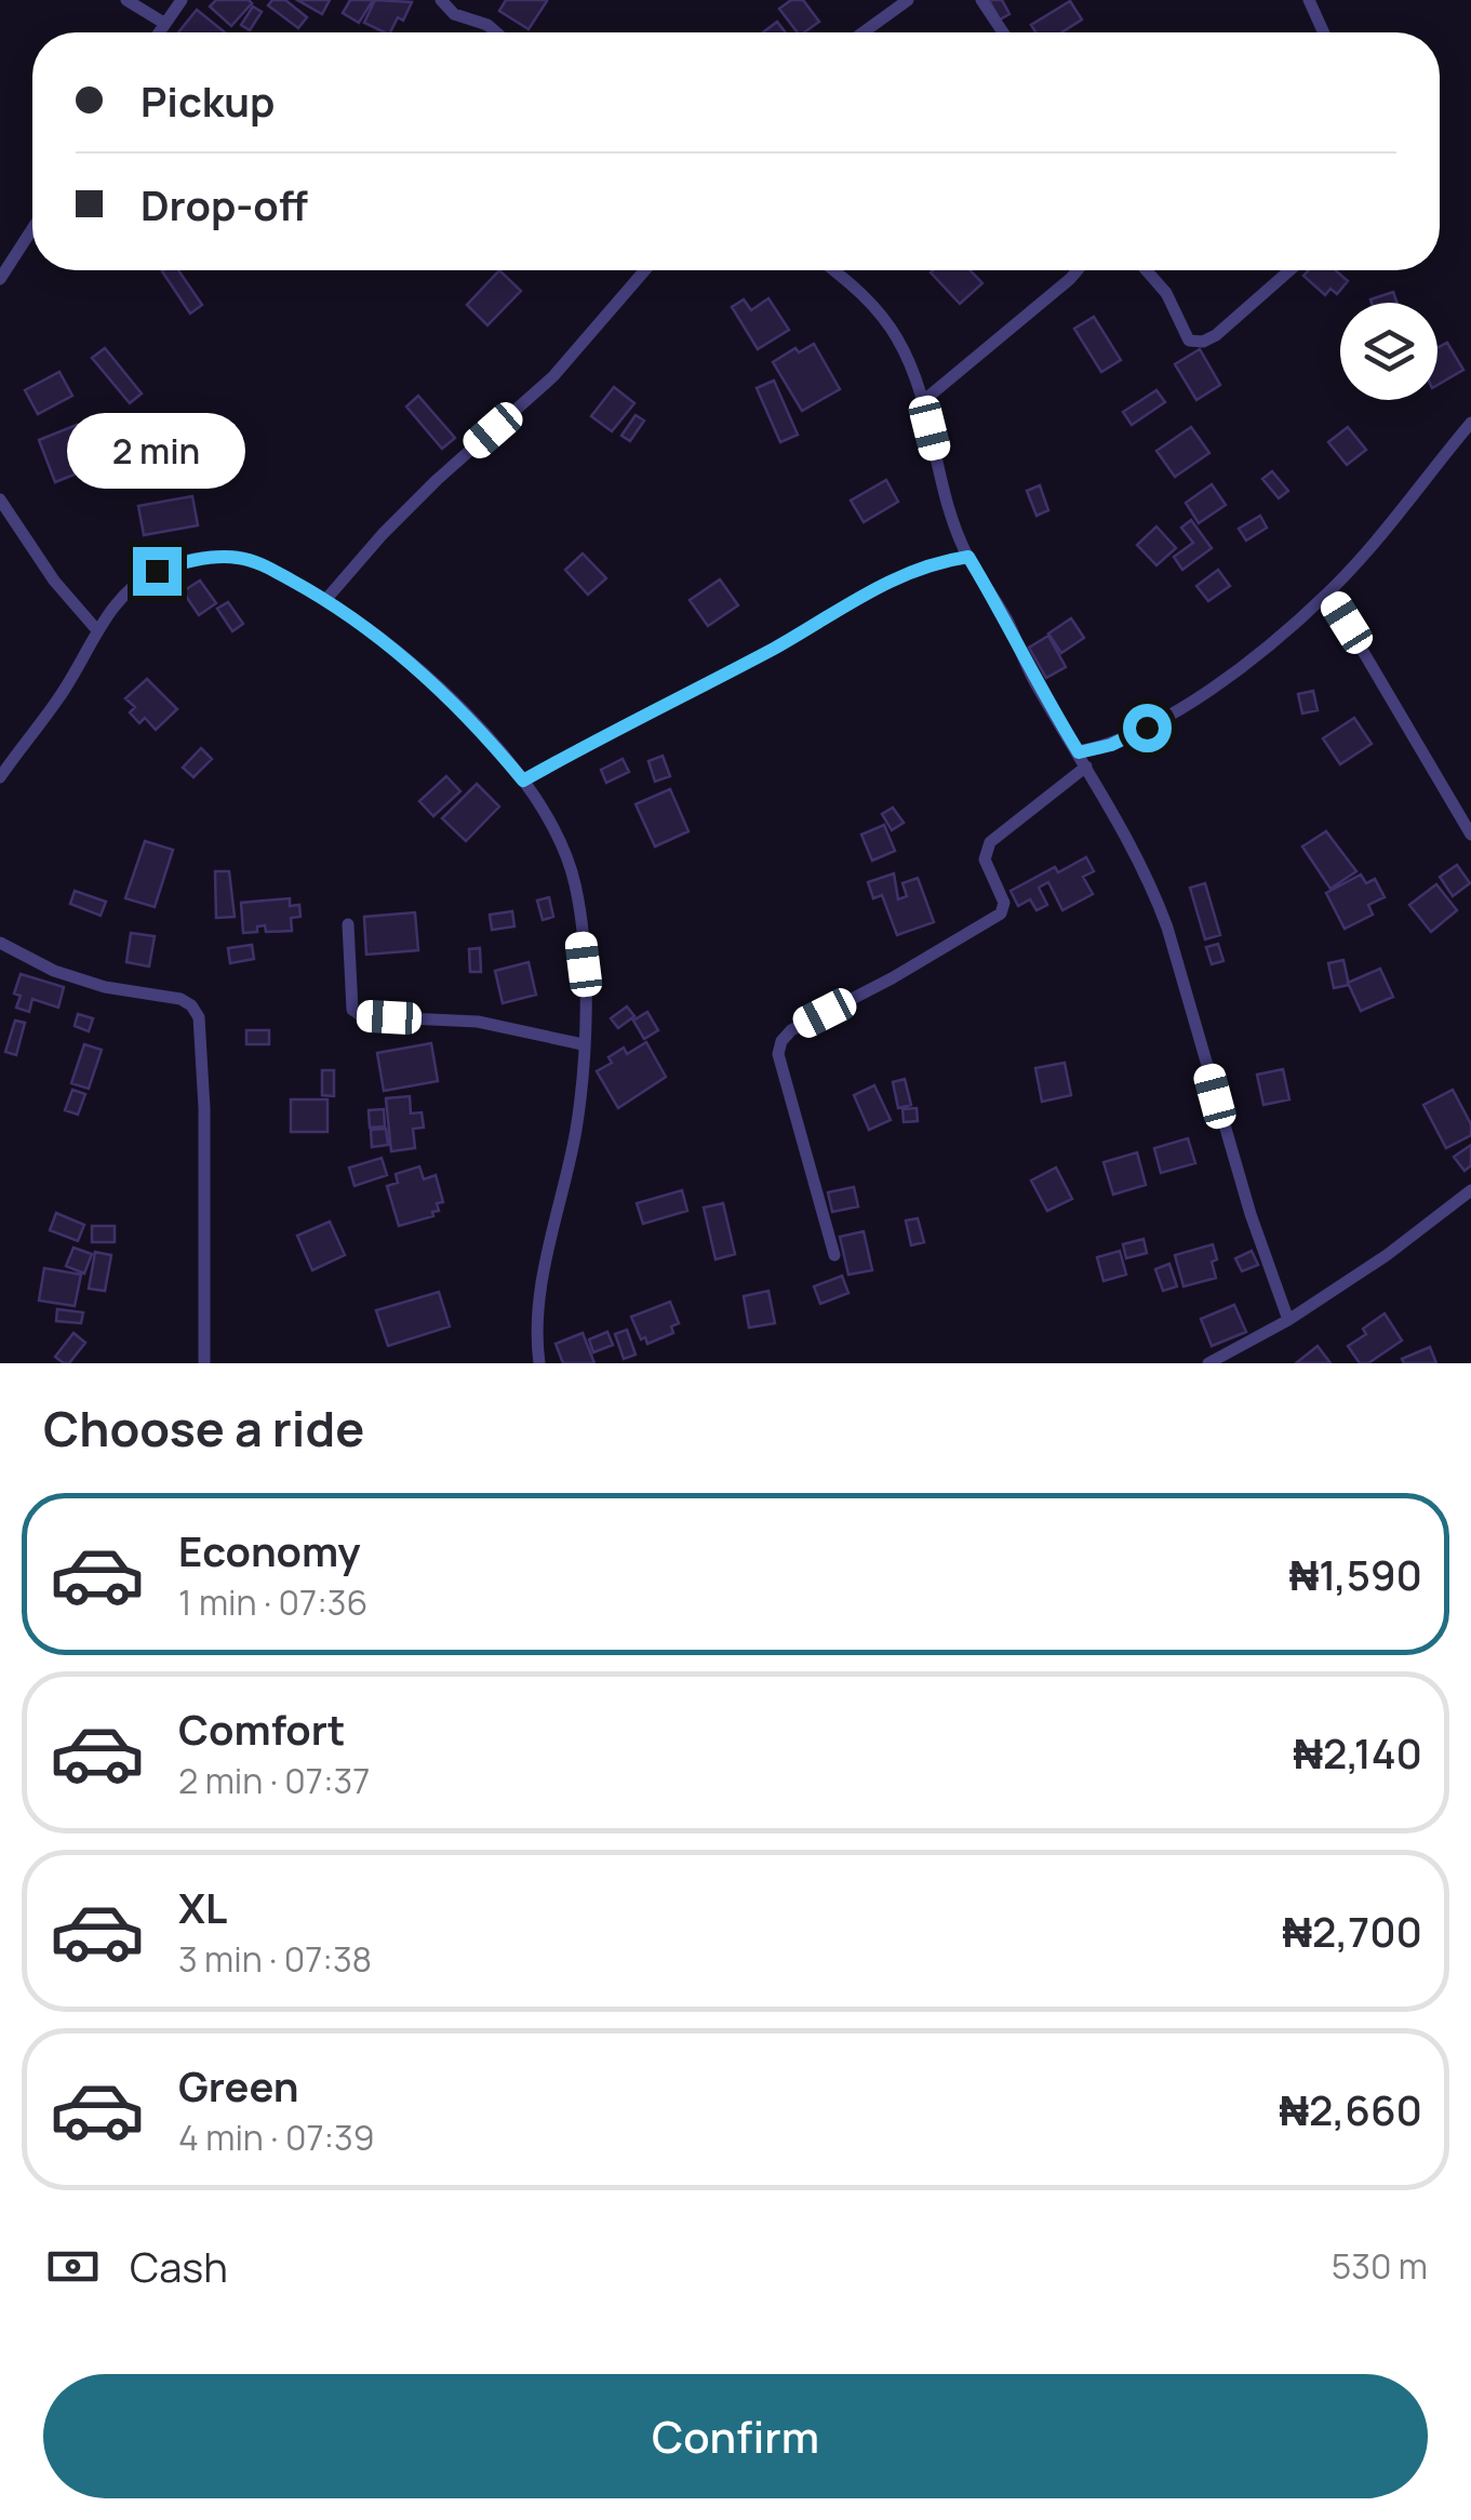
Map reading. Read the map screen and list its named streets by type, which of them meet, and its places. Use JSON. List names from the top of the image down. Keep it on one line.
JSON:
{"page":{"banner":["Pickup","Drop-off"],"bubble":"2 min","heading":"Choose a ride","list":[{"name":"Economy","note":"1 min · 07:36","value":"₦1,590"},{"name":"Comfort","note":"2 min · 07:37","value":"₦2,140"},{"name":"XL","note":"3 min · 07:38","value":"₦2,700"},{"name":"Green","note":"4 min · 07:39","value":"₦2,660"}],"pay":["Cash","530 m"],"buttons":"Confirm"}}
